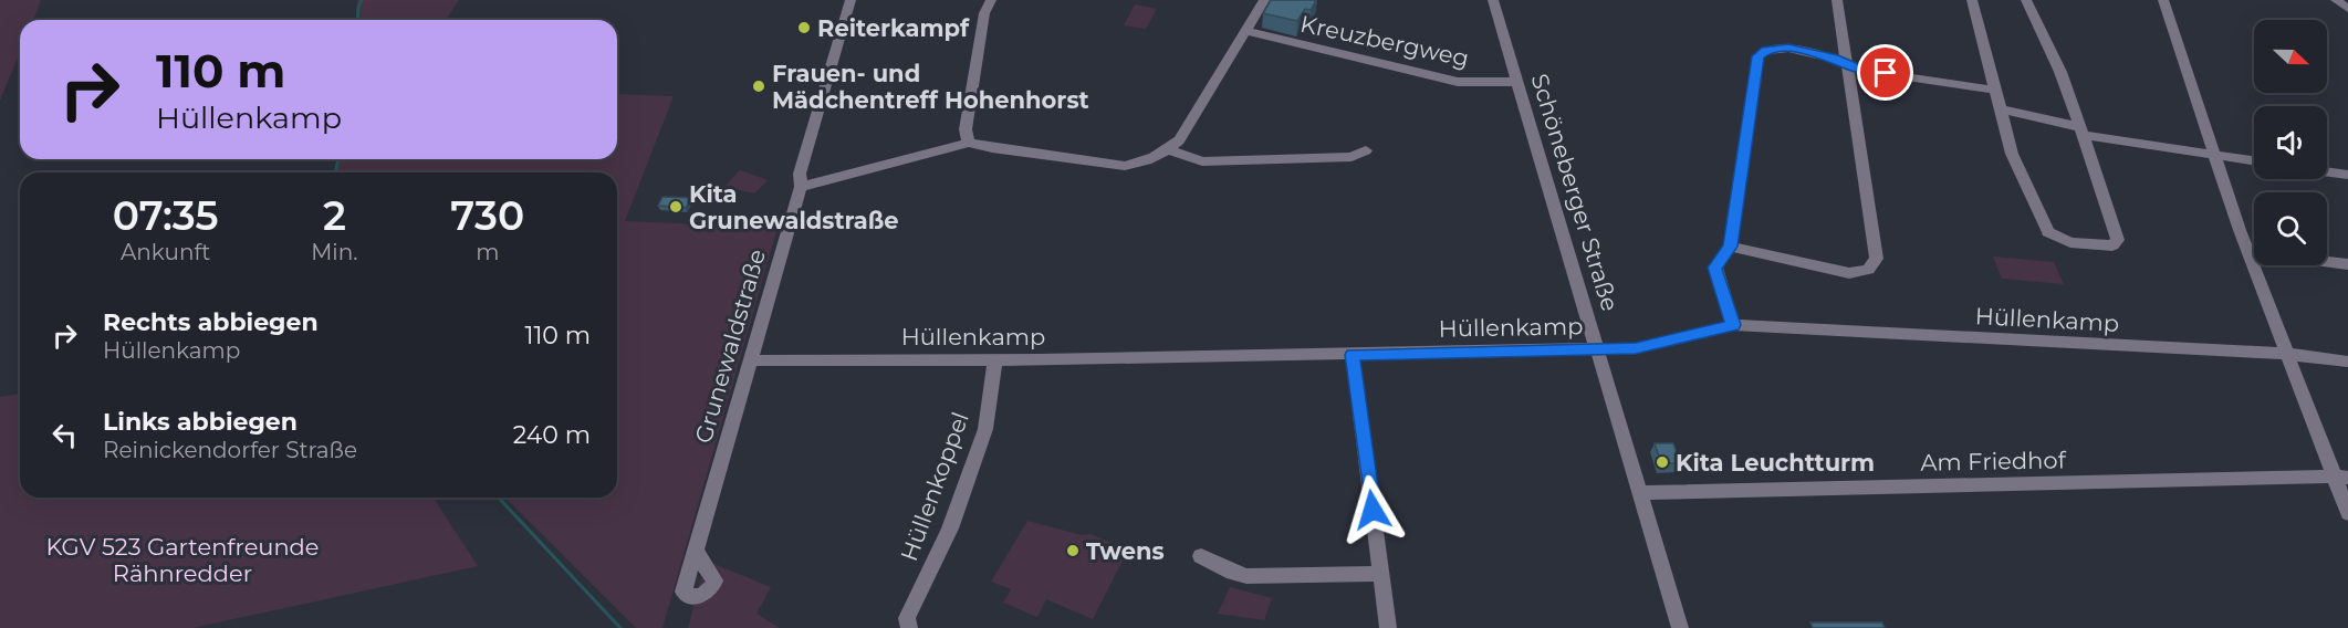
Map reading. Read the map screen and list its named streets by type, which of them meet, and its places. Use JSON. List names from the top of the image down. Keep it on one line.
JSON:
{"streets":{"street":["Kreuzbergweg","Schöneberger Straße","Hüllenkamp","Grunewaldstraße","Am Friedhof","Hüllenkoppel"]},"crossings":[["Kreuzbergweg","Schöneberger Straße"],["Schöneberger Straße","Hüllenkamp"],["Schöneberger Straße","Am Friedhof"],["Hüllenkamp","Grunewaldstraße"],["Hüllenkamp","Hüllenkoppel"]],"parks":["KGV 523 Gartenfreunde Rähnredder"],"places":["Reiterkampf","Frauen- und Mädchentreff Hohenhorst","Kita Grunewaldstraße","Kita Leuchtturm","Twens"],"north":"right","page":{"turn":["110 m","Hüllenkamp"],"eta":["07:35","Ankunft","2","Min.","730","m"],"list":[{"name":"Rechts abbiegen","note":"Hüllenkamp","value":"110 m"},{"name":"Links abbiegen","note":"Reinickendorfer Straße","value":"240 m"}]}}
